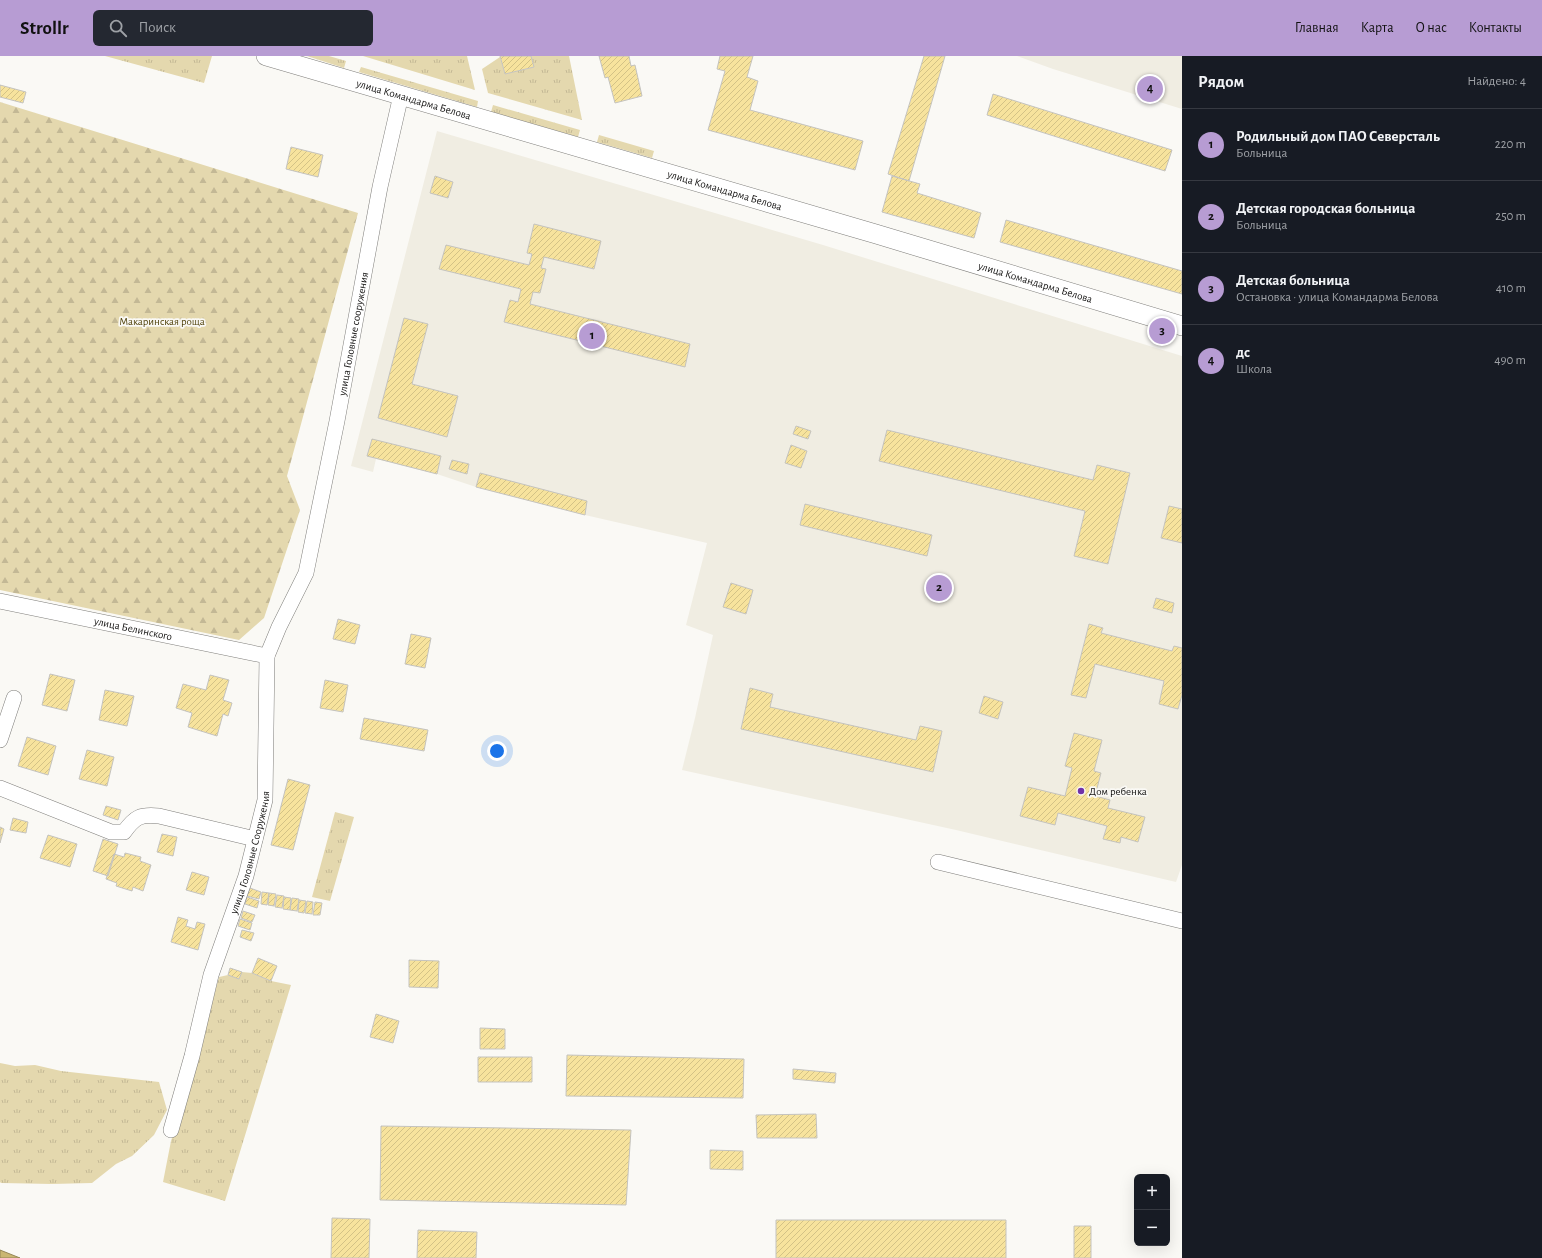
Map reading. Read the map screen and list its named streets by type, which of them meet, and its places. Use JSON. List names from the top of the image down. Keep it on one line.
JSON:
{"streets":{"main road":["улица Командарма Белова"],"street":["улица Головные сооружения","улица Белинского","улица Головные Сооружения"]},"crossings":[["улица Командарма Белова","улица Головные сооружения"],["улица Головные сооружения","улица Головные Сооружения"],["улица Белинского","улица Головные Сооружения"]],"parks":["Макаринская роща"],"places":["Дом ребенка"],"page":{"header":"Strollr","search":"Поиск","nav":["Главная","Карта","О нас","Контакты"],"heading":["Рядом","Найдено: 4"],"pins":["4","3","1","2"],"list":[{"mark":"1","name":"Родильный дом ПАО Северсталь","note":"Больница","value":"220 m"},{"mark":"2","name":"Детская городская больница","note":"Больница","value":"250 m"},{"mark":"3","name":"Детская больница","note":"Остановка · улица Командарма Белова","value":"410 m"},{"mark":"4","name":"дс","note":"Школа","value":"490 m"}],"map_buttons":["+","−"]}}
